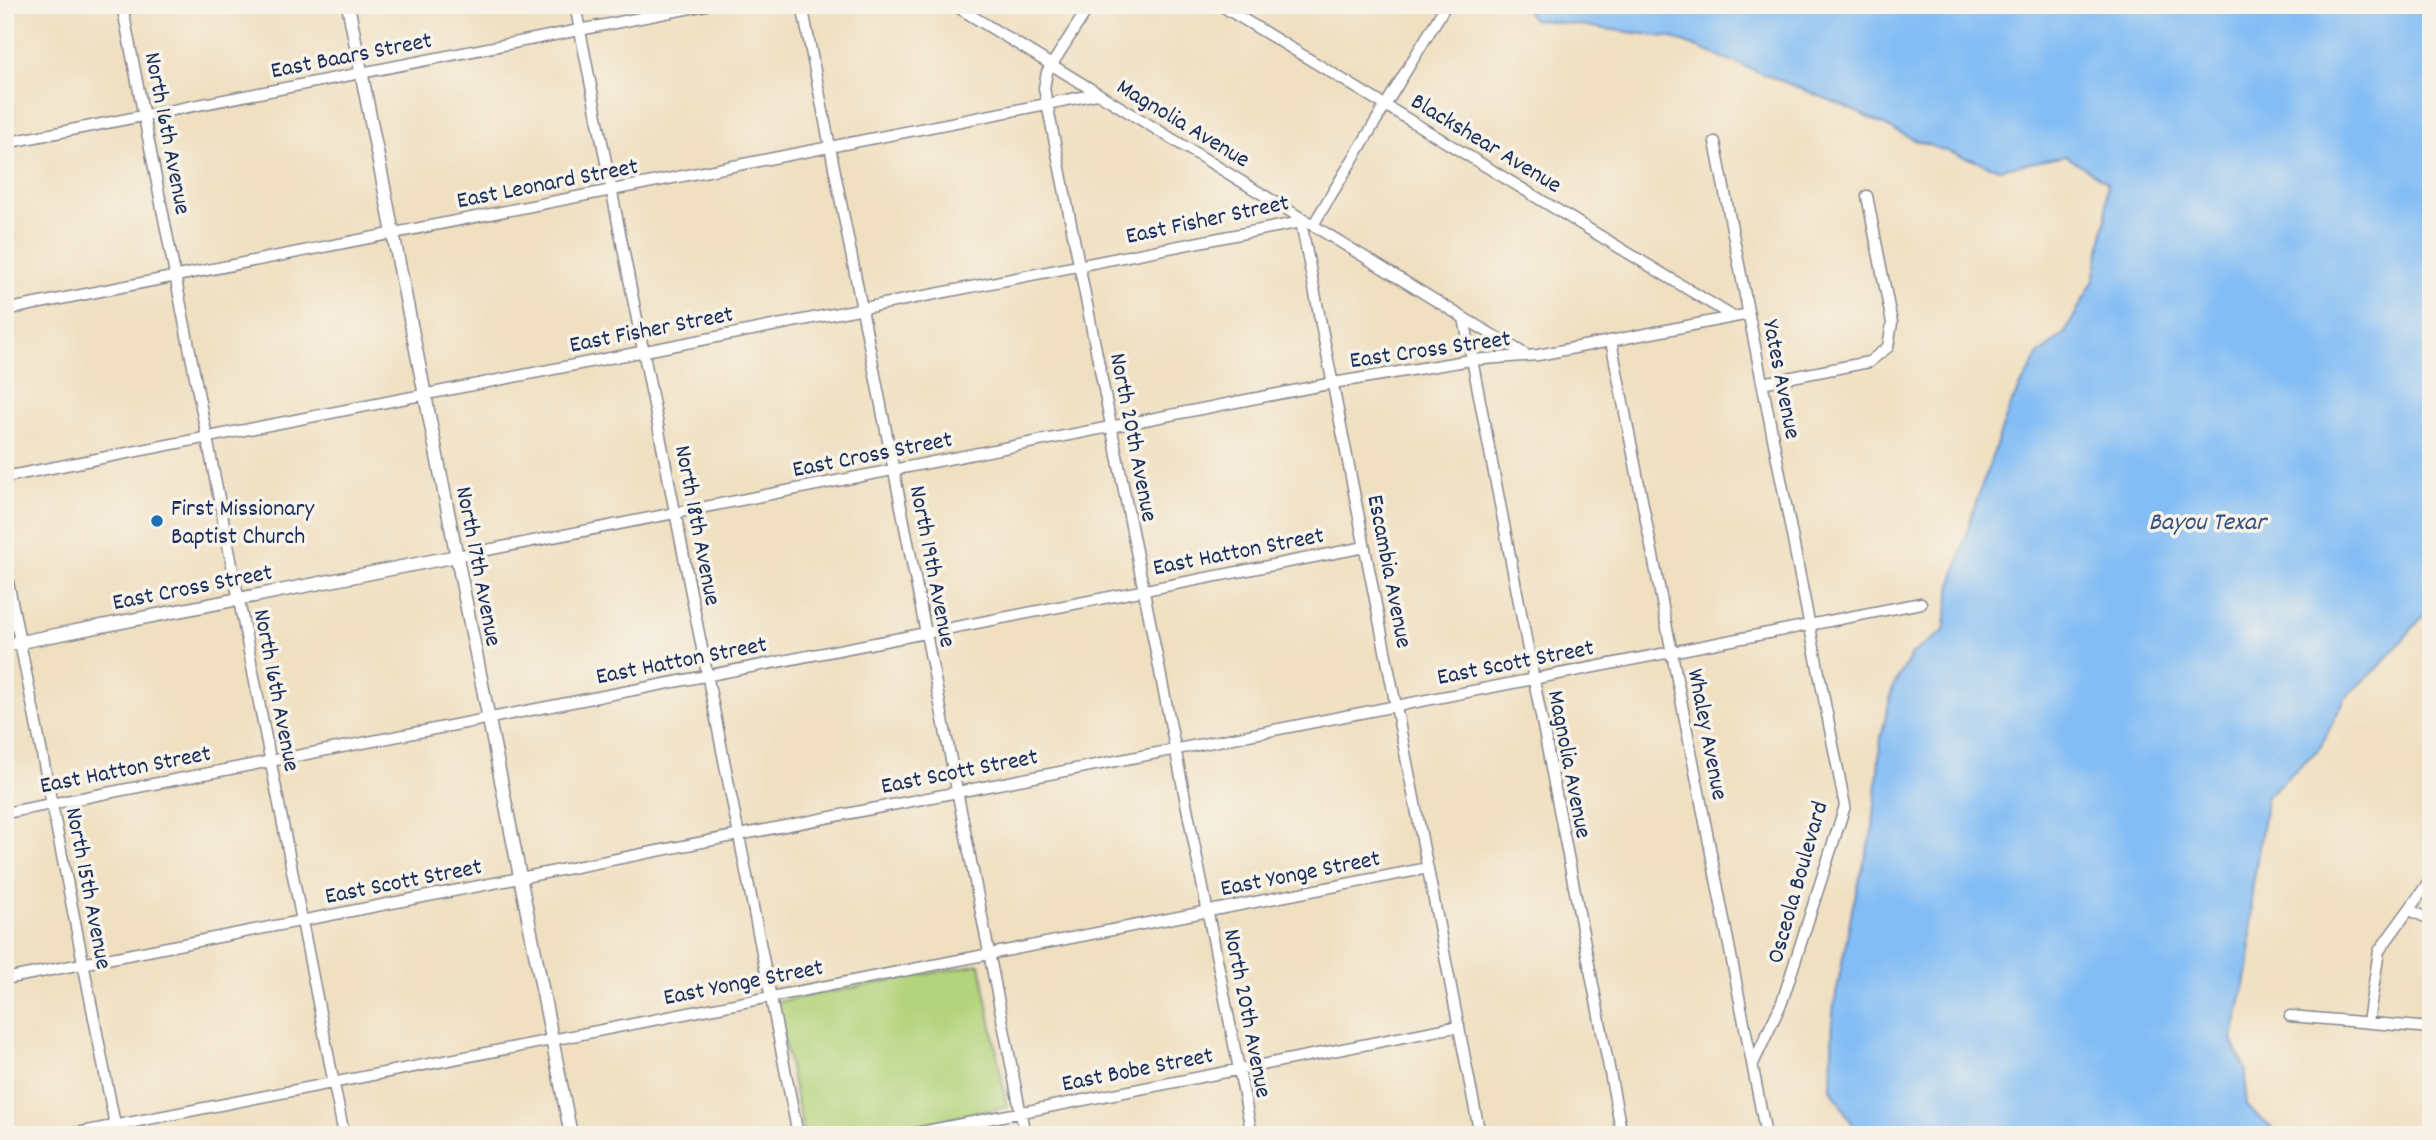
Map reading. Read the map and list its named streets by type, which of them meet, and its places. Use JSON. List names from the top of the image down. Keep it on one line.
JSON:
{"streets":{"street":["East Baars Street","Magnolia Avenue","North 16th Avenue","Blackshear Avenue","East Leonard Street","East Fisher Street","East Cross Street","Yates Avenue","North 20th Avenue","North 18th Avenue","East Hatton Street","North 17th Avenue","North 19th Avenue","Escambia Avenue","East Scott Street","Whaley Avenue","East Yonge Street","Osceola Boulevard","North 15th Avenue","East Bobe Street"]},"crossings":[["East Baars Street","North 16th Avenue"],["East Baars Street","North 18th Avenue"],["East Baars Street","North 17th Avenue"],["Magnolia Avenue","East Leonard Street"],["Magnolia Avenue","East Fisher Street"],["Magnolia Avenue","East Cross Street"],["Magnolia Avenue","North 20th Avenue"],["Magnolia Avenue","Escambia Avenue"],["Magnolia Avenue","East Scott Street"],["North 16th Avenue","East Leonard Street"],["North 16th Avenue","East Fisher Street"],["North 16th Avenue","East Cross Street"],["North 16th Avenue","East Hatton Street"],["North 16th Avenue","East Scott Street"],["North 16th Avenue","East Yonge Street"],["Blackshear Avenue","East Cross Street"],["East Leonard Street","North 20th Avenue"],["East Leonard Street","North 18th Avenue"],["East Leonard Street","North 17th Avenue"],["East Leonard Street","North 19th Avenue"],["East Fisher Street","North 20th Avenue"],["East Fisher Street","North 18th Avenue"],["East Fisher Street","North 17th Avenue"],["East Fisher Street","North 19th Avenue"],["East Fisher Street","Escambia Avenue"],["East Cross Street","Yates Avenue"],["East Cross Street","North 20th Avenue"],["East Cross Street","North 18th Avenue"],["East Cross Street","North 17th Avenue"],["East Cross Street","North 19th Avenue"],["East Cross Street","Escambia Avenue"],["East Cross Street","Whaley Avenue"],["East Cross Street","North 15th Avenue"],["Yates Avenue","East Scott Street"],["Yates Avenue","Osceola Boulevard"],["North 20th Avenue","East Hatton Street"],["North 20th Avenue","East Scott Street"],["North 20th Avenue","East Yonge Street"],["North 20th Avenue","East Bobe Street"],["North 18th Avenue","East Hatton Street"],["North 18th Avenue","East Scott Street"],["North 18th Avenue","East Yonge Street"],["East Hatton Street","North 17th Avenue"],["East Hatton Street","North 19th Avenue"],["East Hatton Street","Escambia Avenue"],["East Hatton Street","North 15th Avenue"],["North 17th Avenue","East Scott Street"],["North 17th Avenue","East Yonge Street"],["North 19th Avenue","East Scott Street"],["North 19th Avenue","East Yonge Street"],["North 19th Avenue","East Bobe Street"],["Escambia Avenue","East Scott Street"],["Escambia Avenue","East Yonge Street"],["Escambia Avenue","East Bobe Street"],["East Scott Street","Whaley Avenue"],["East Scott Street","Osceola Boulevard"],["East Scott Street","North 15th Avenue"],["Whaley Avenue","Osceola Boulevard"],["East Yonge Street","North 15th Avenue"]],"water":["Bayou Texar"],"places":["First Missionary Baptist Church"]}
